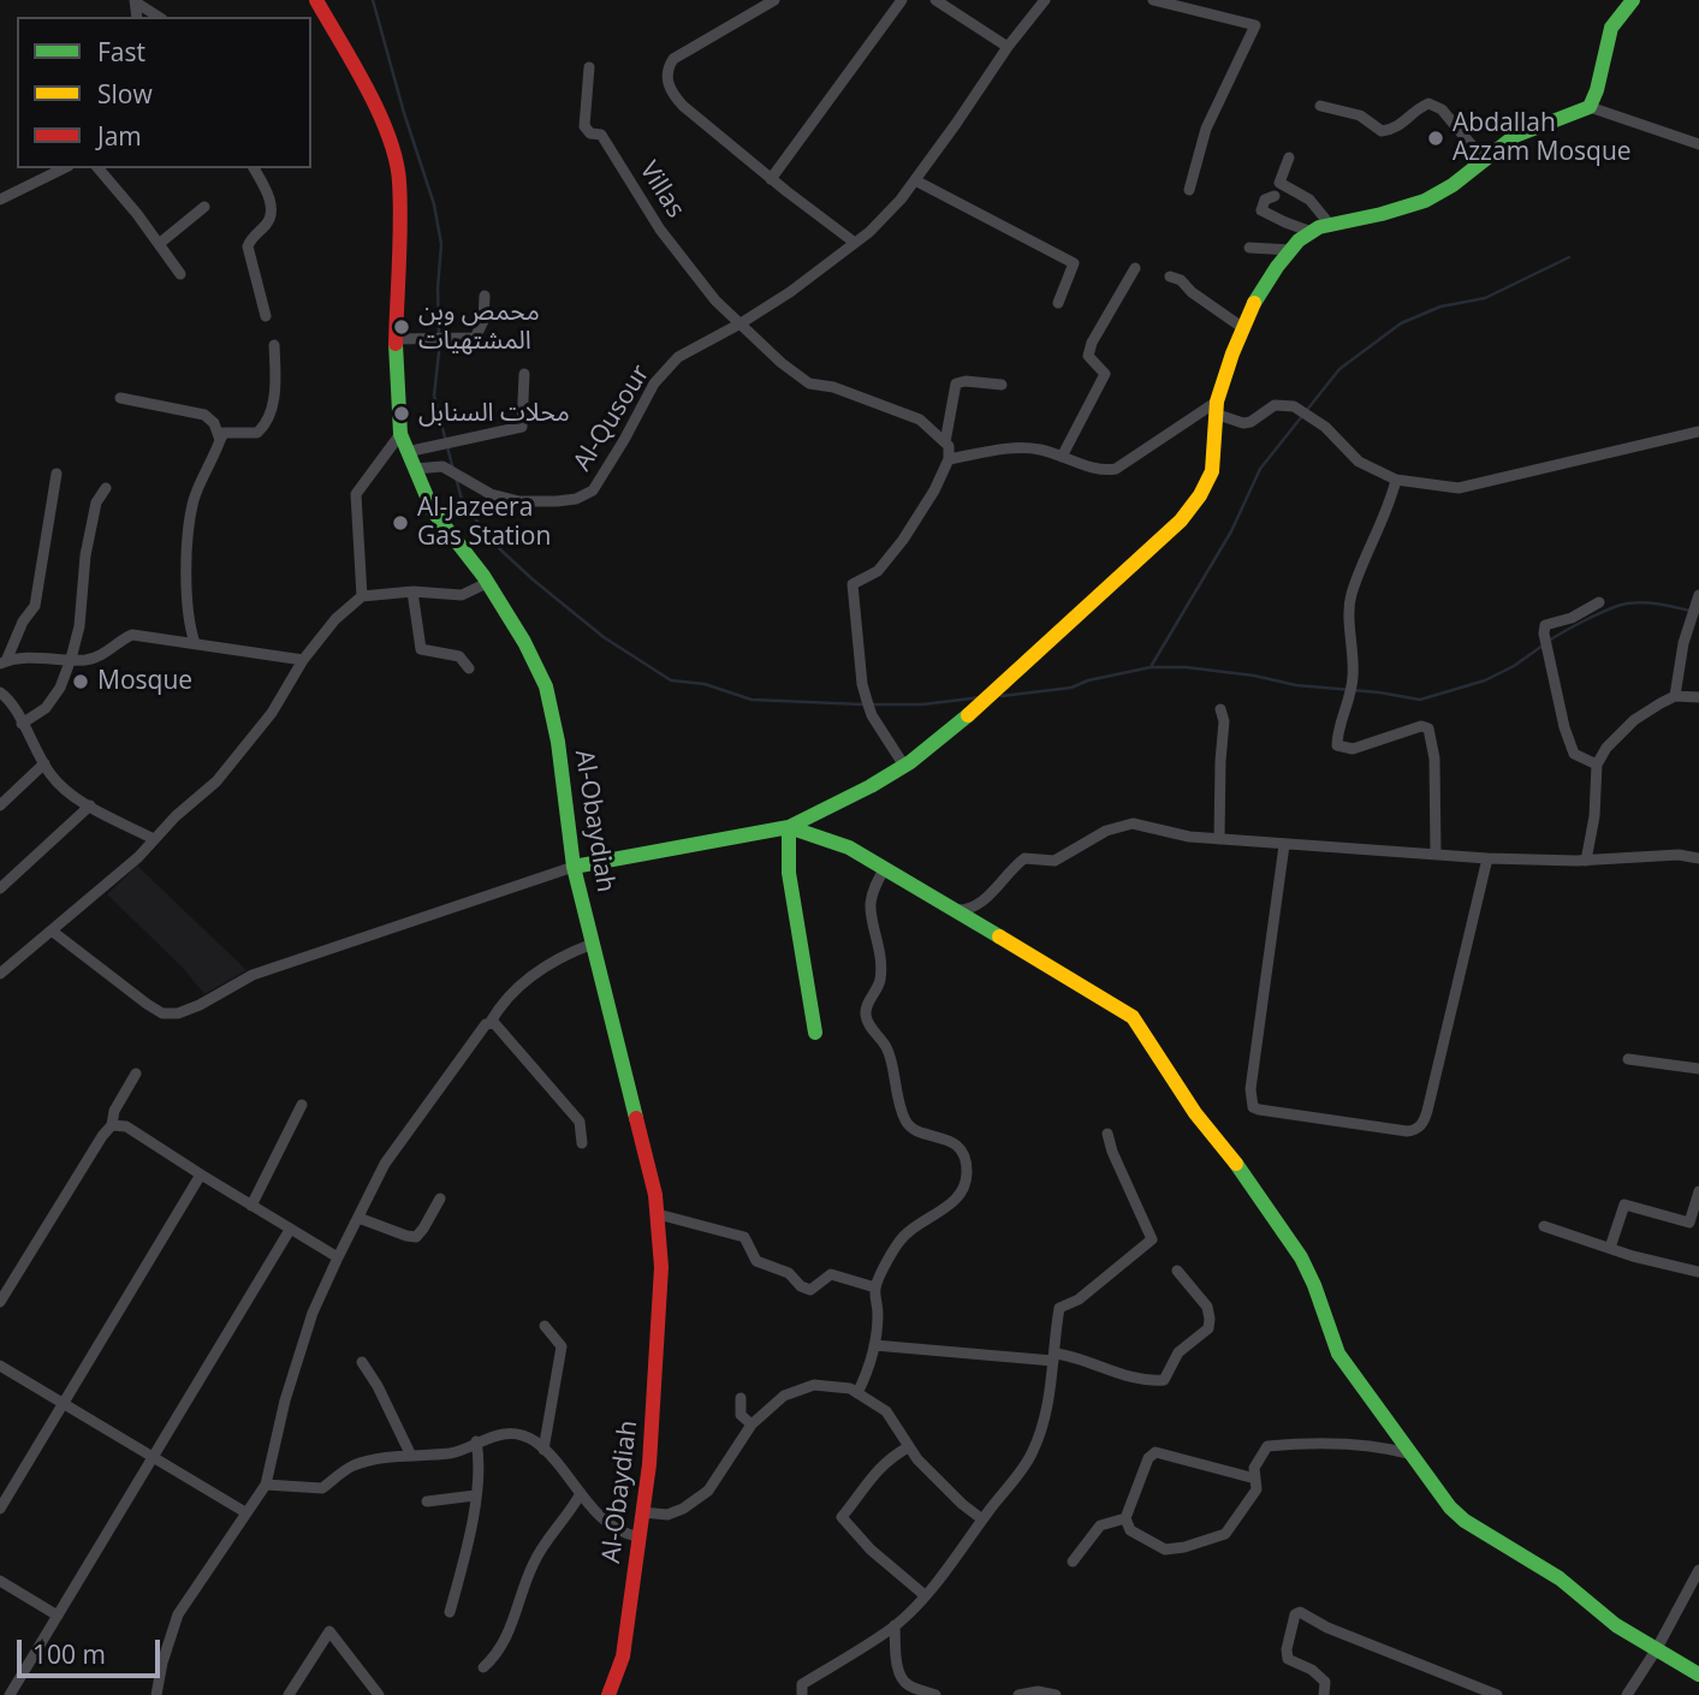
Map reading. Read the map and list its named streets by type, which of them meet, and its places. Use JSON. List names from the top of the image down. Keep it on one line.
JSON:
{"streets":{"street":["Villas","Al-Qusour","Al-Obaydiah"]},"crossings":[["Villas","Al-Qusour"],["Al-Qusour","Al-Obaydiah"]],"places":["Abdallah Azzam Mosque","محمص وبن المشتهيات","محلات السنابل","Al-Jazeera Gas Station","Mosque"],"legend":["Fast","Slow","Jam"],"scale_bar":"100 m"}
